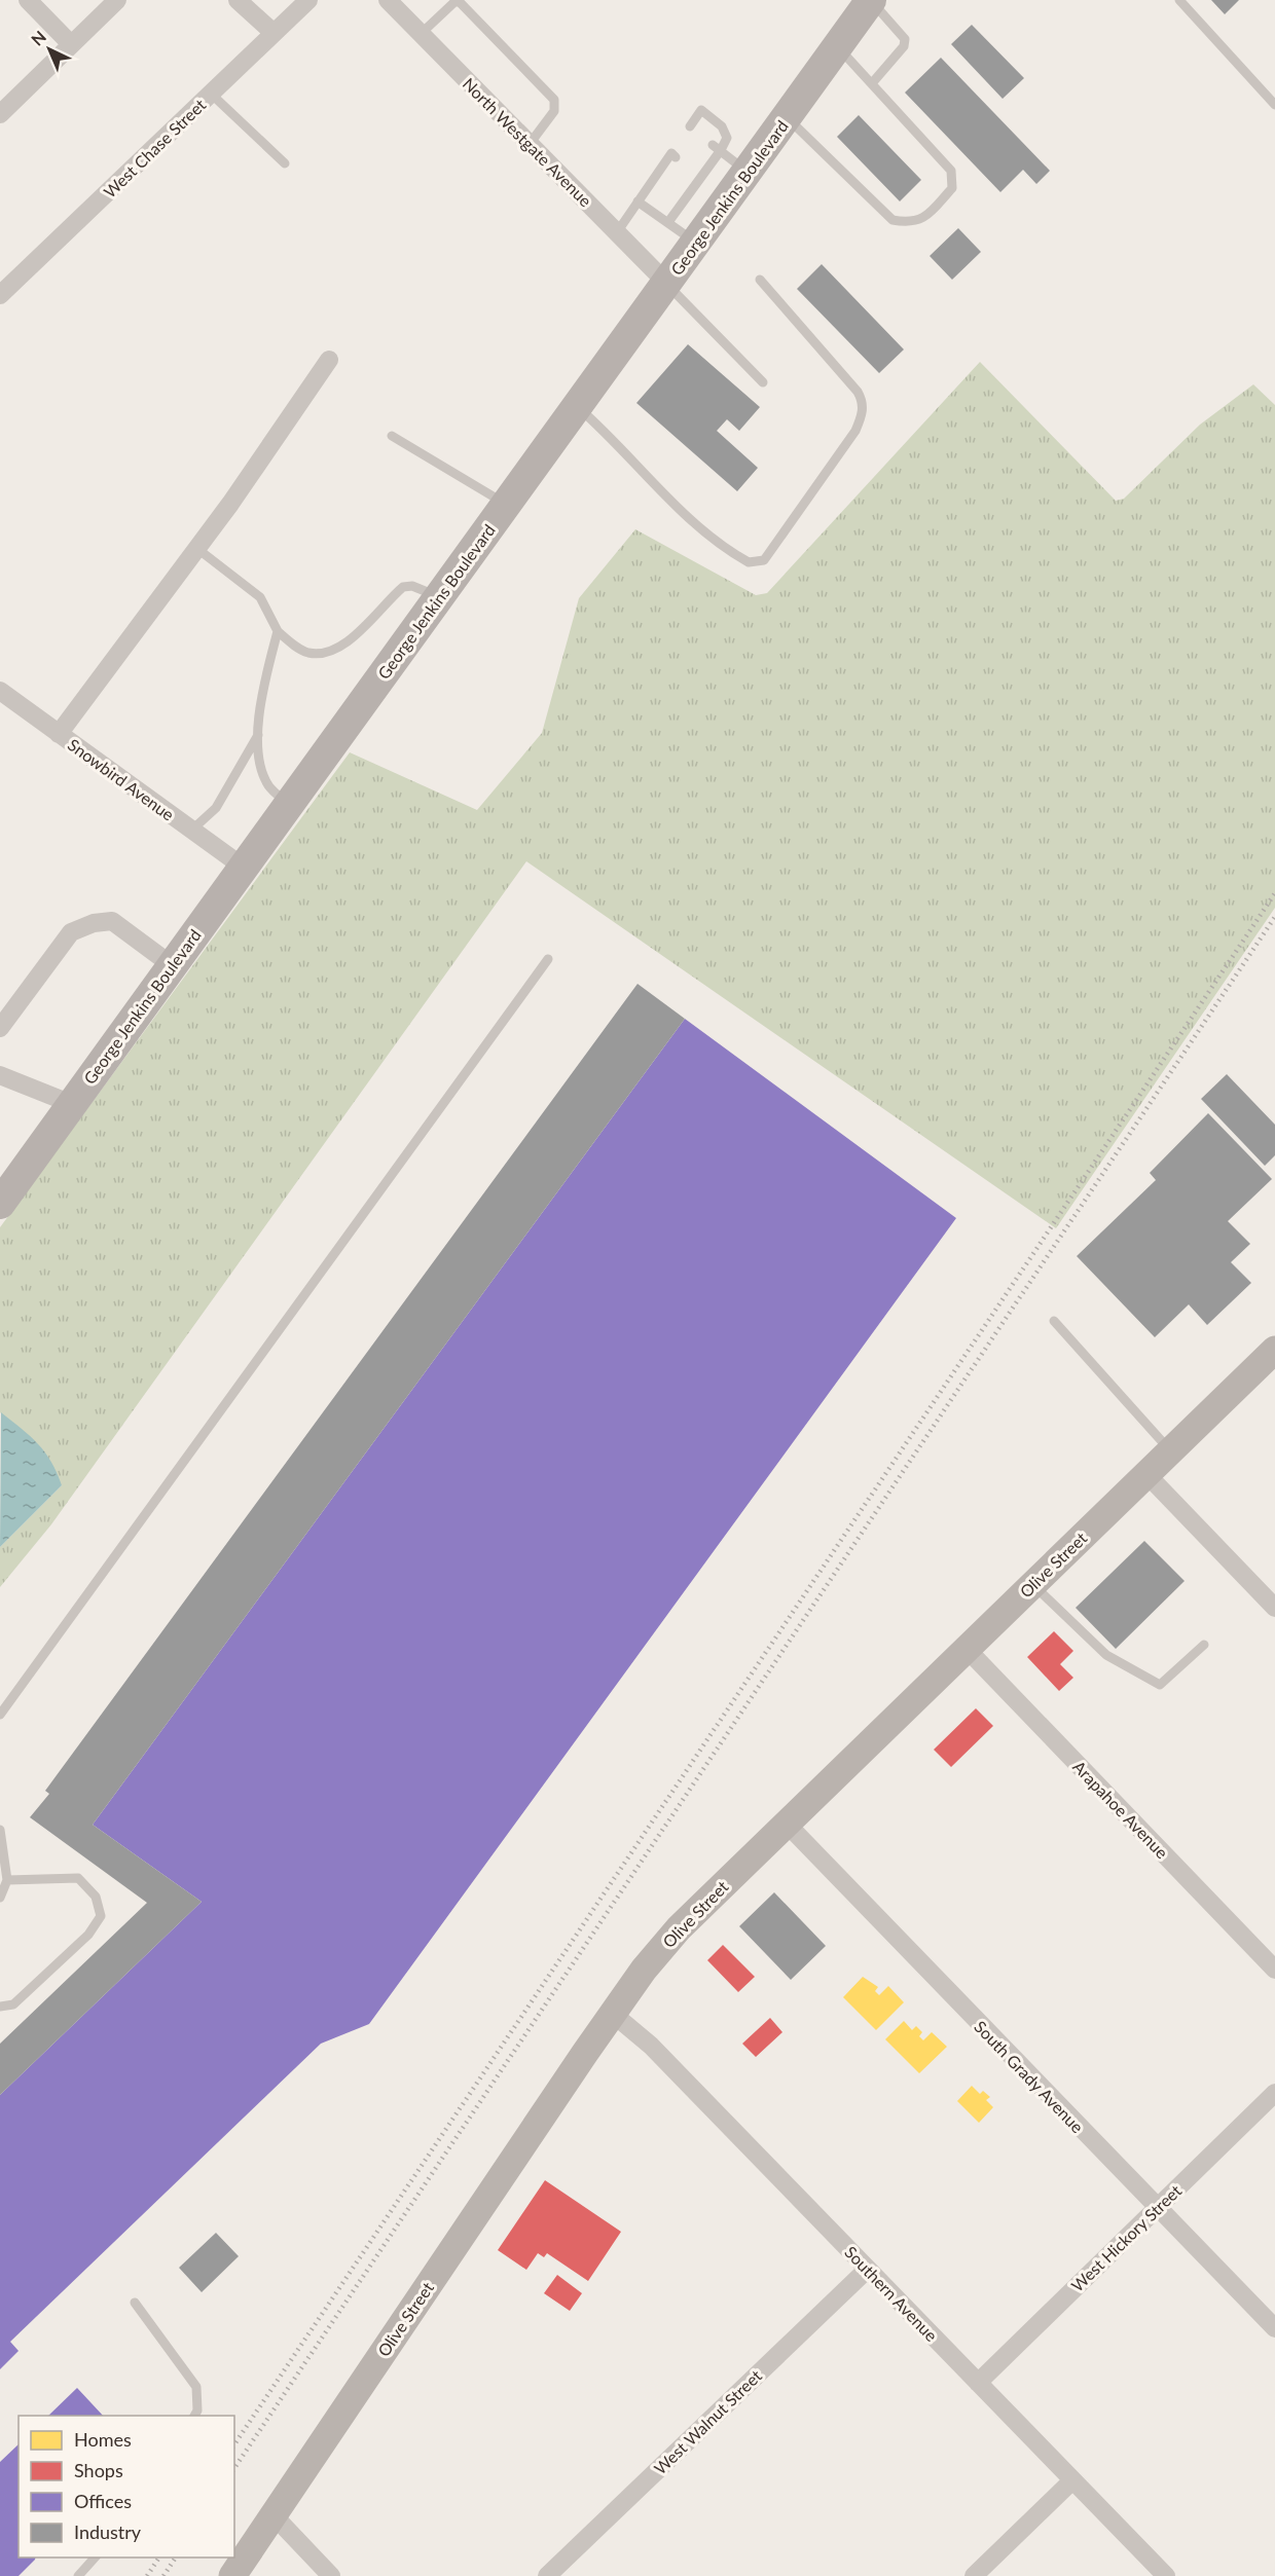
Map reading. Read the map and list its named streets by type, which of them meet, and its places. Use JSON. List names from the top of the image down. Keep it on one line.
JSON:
{"streets":{"main road":["George Jenkins Boulevard","Olive Street"],"street":["North Westgate Avenue","West Chase Street","Snowbird Avenue","Arapahoe Avenue","South Grady Avenue","West Hickory Street","Southern Avenue","West Walnut Street"]},"crossings":[["North Westgate Avenue","George Jenkins Boulevard"],["George Jenkins Boulevard","Snowbird Avenue"],["Olive Street","Arapahoe Avenue"],["Olive Street","South Grady Avenue"],["Olive Street","Southern Avenue"],["South Grady Avenue","West Hickory Street"],["West Hickory Street","Southern Avenue"],["Southern Avenue","West Walnut Street"]],"legend":["Homes","Shops","Offices","Industry"],"north":"top left"}
